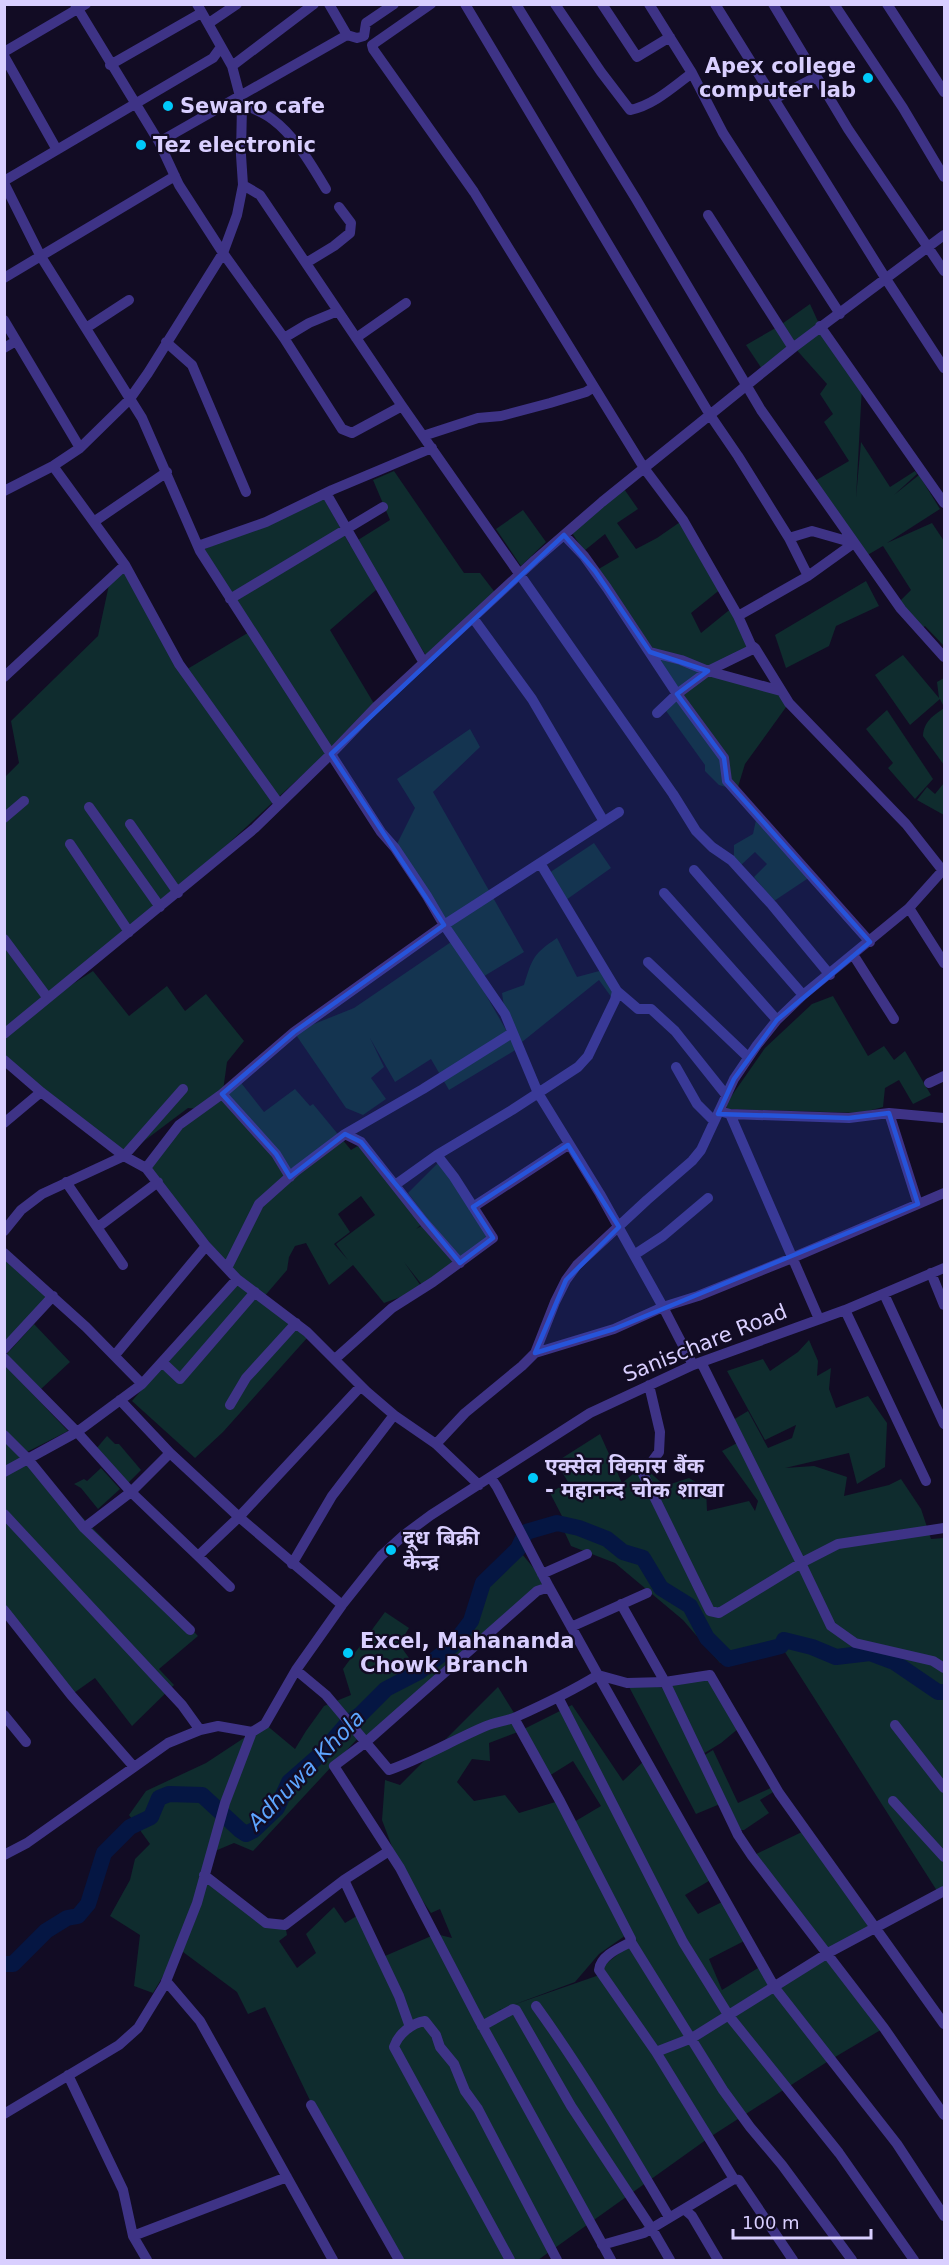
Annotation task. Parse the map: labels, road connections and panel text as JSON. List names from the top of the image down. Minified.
{"streets":{"street":["Sanischare Road"]},"water":["Adhuwa Khola"],"places":["Apex college computer lab","Sewaro cafe","Tez electronic","एक्सेल विकास बैंक - महानन्द चोक शाखा","दूध बिक्री केन्द्र","Excel, Mahananda Chowk Branch"],"scale_bar":"100 m"}
